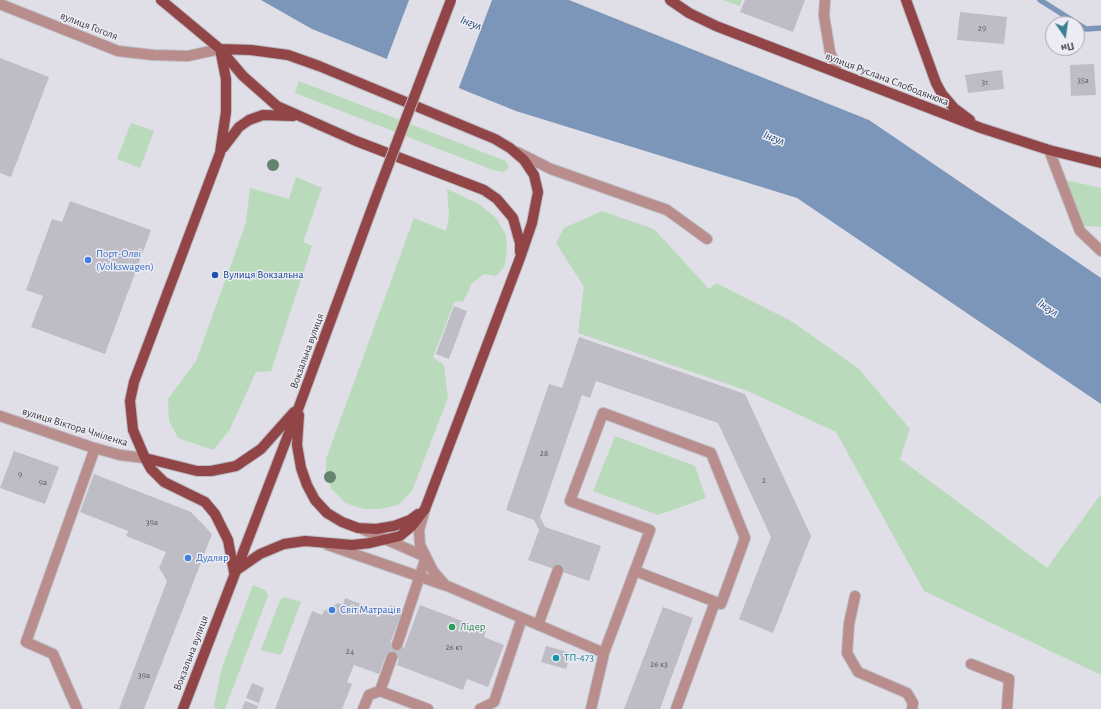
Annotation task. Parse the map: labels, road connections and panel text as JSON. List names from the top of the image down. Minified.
{"streets":{"main road":["вулиця Руслана Слободянюка","Вокзальна вулиця"],"street":["вулиця Гоголя","вулиця Віктора Чміленка"]},"water":["Інгул"],"places":["Порт-Олві (Volkswagen)","Вулиця Вокзальна","Дудляр","Світ Матраців","Лідер","ТП-473"],"house_numbers":["29","35а","31","28","9","2","9а","39а","26 к1","24","26 к3","39а"],"north":"bottom"}
